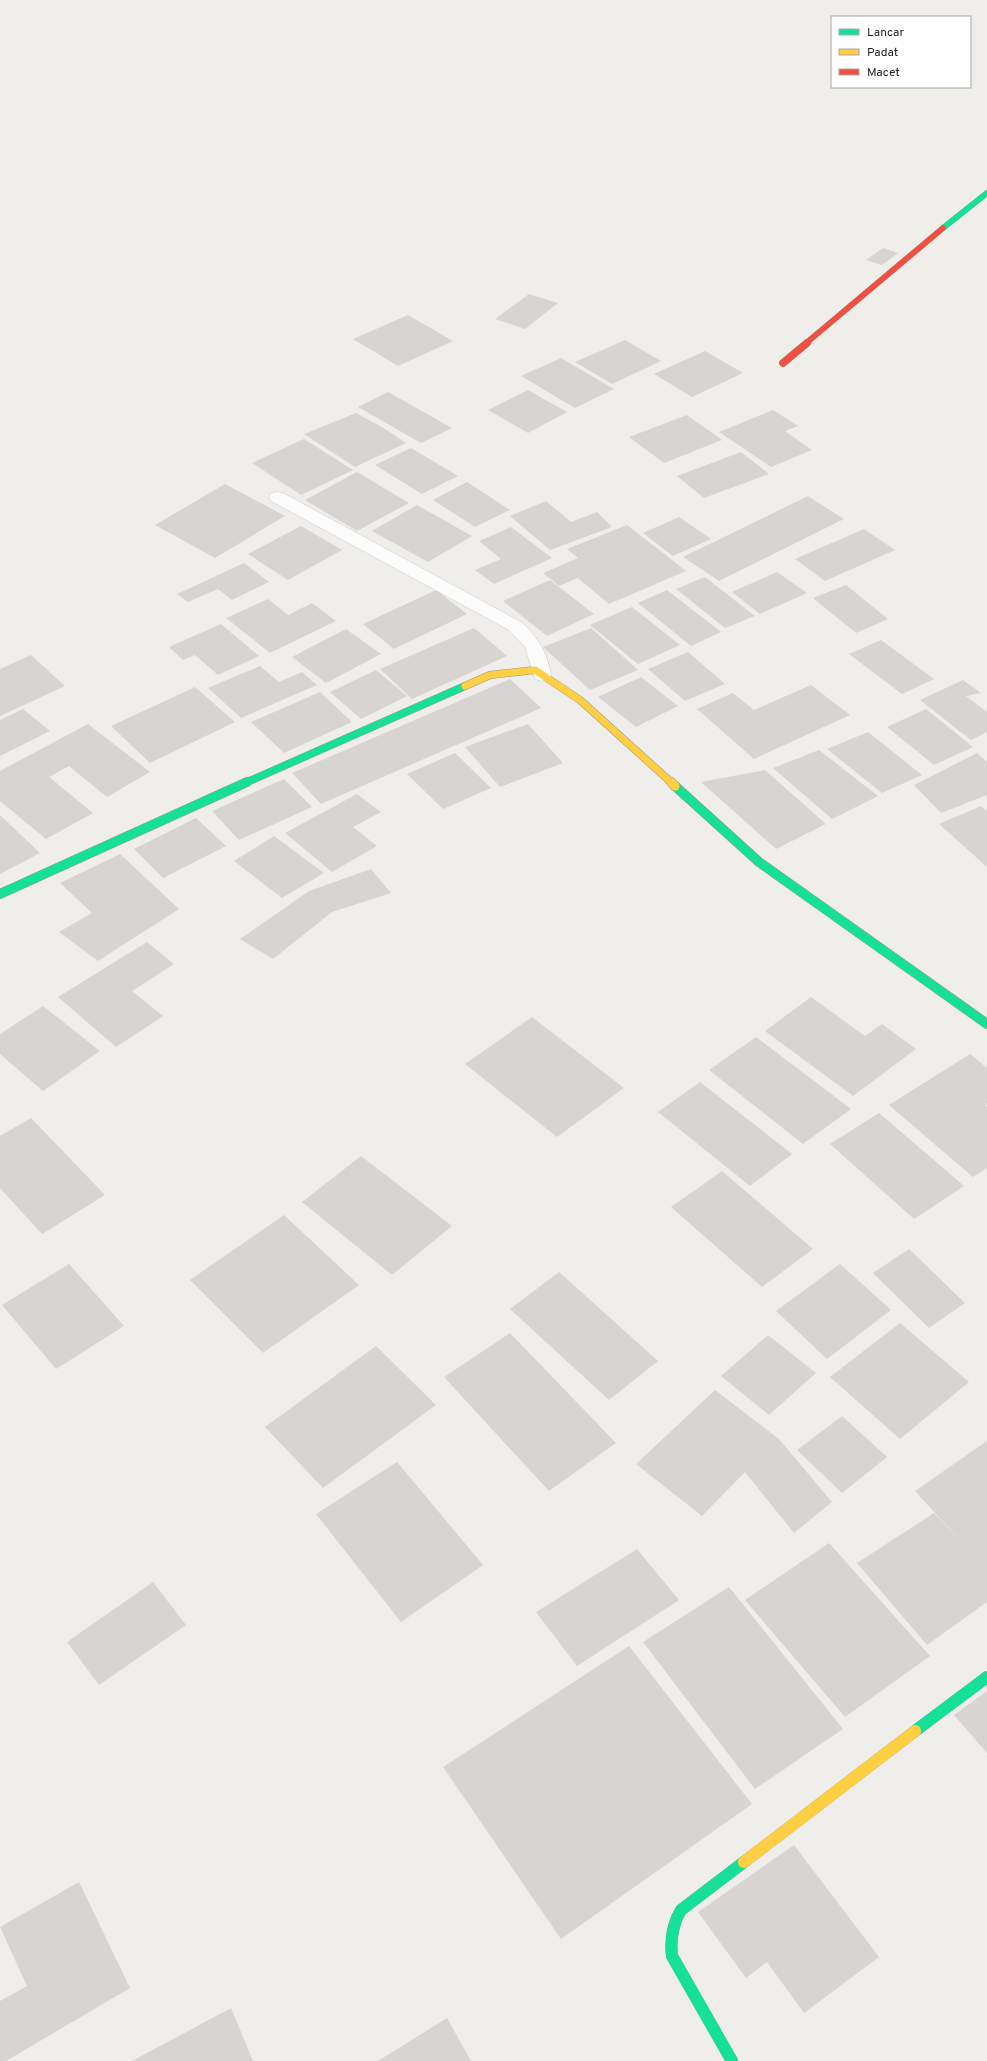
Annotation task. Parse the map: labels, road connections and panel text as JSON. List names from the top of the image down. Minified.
{"legend":["Lancar","Padat","Macet"]}
